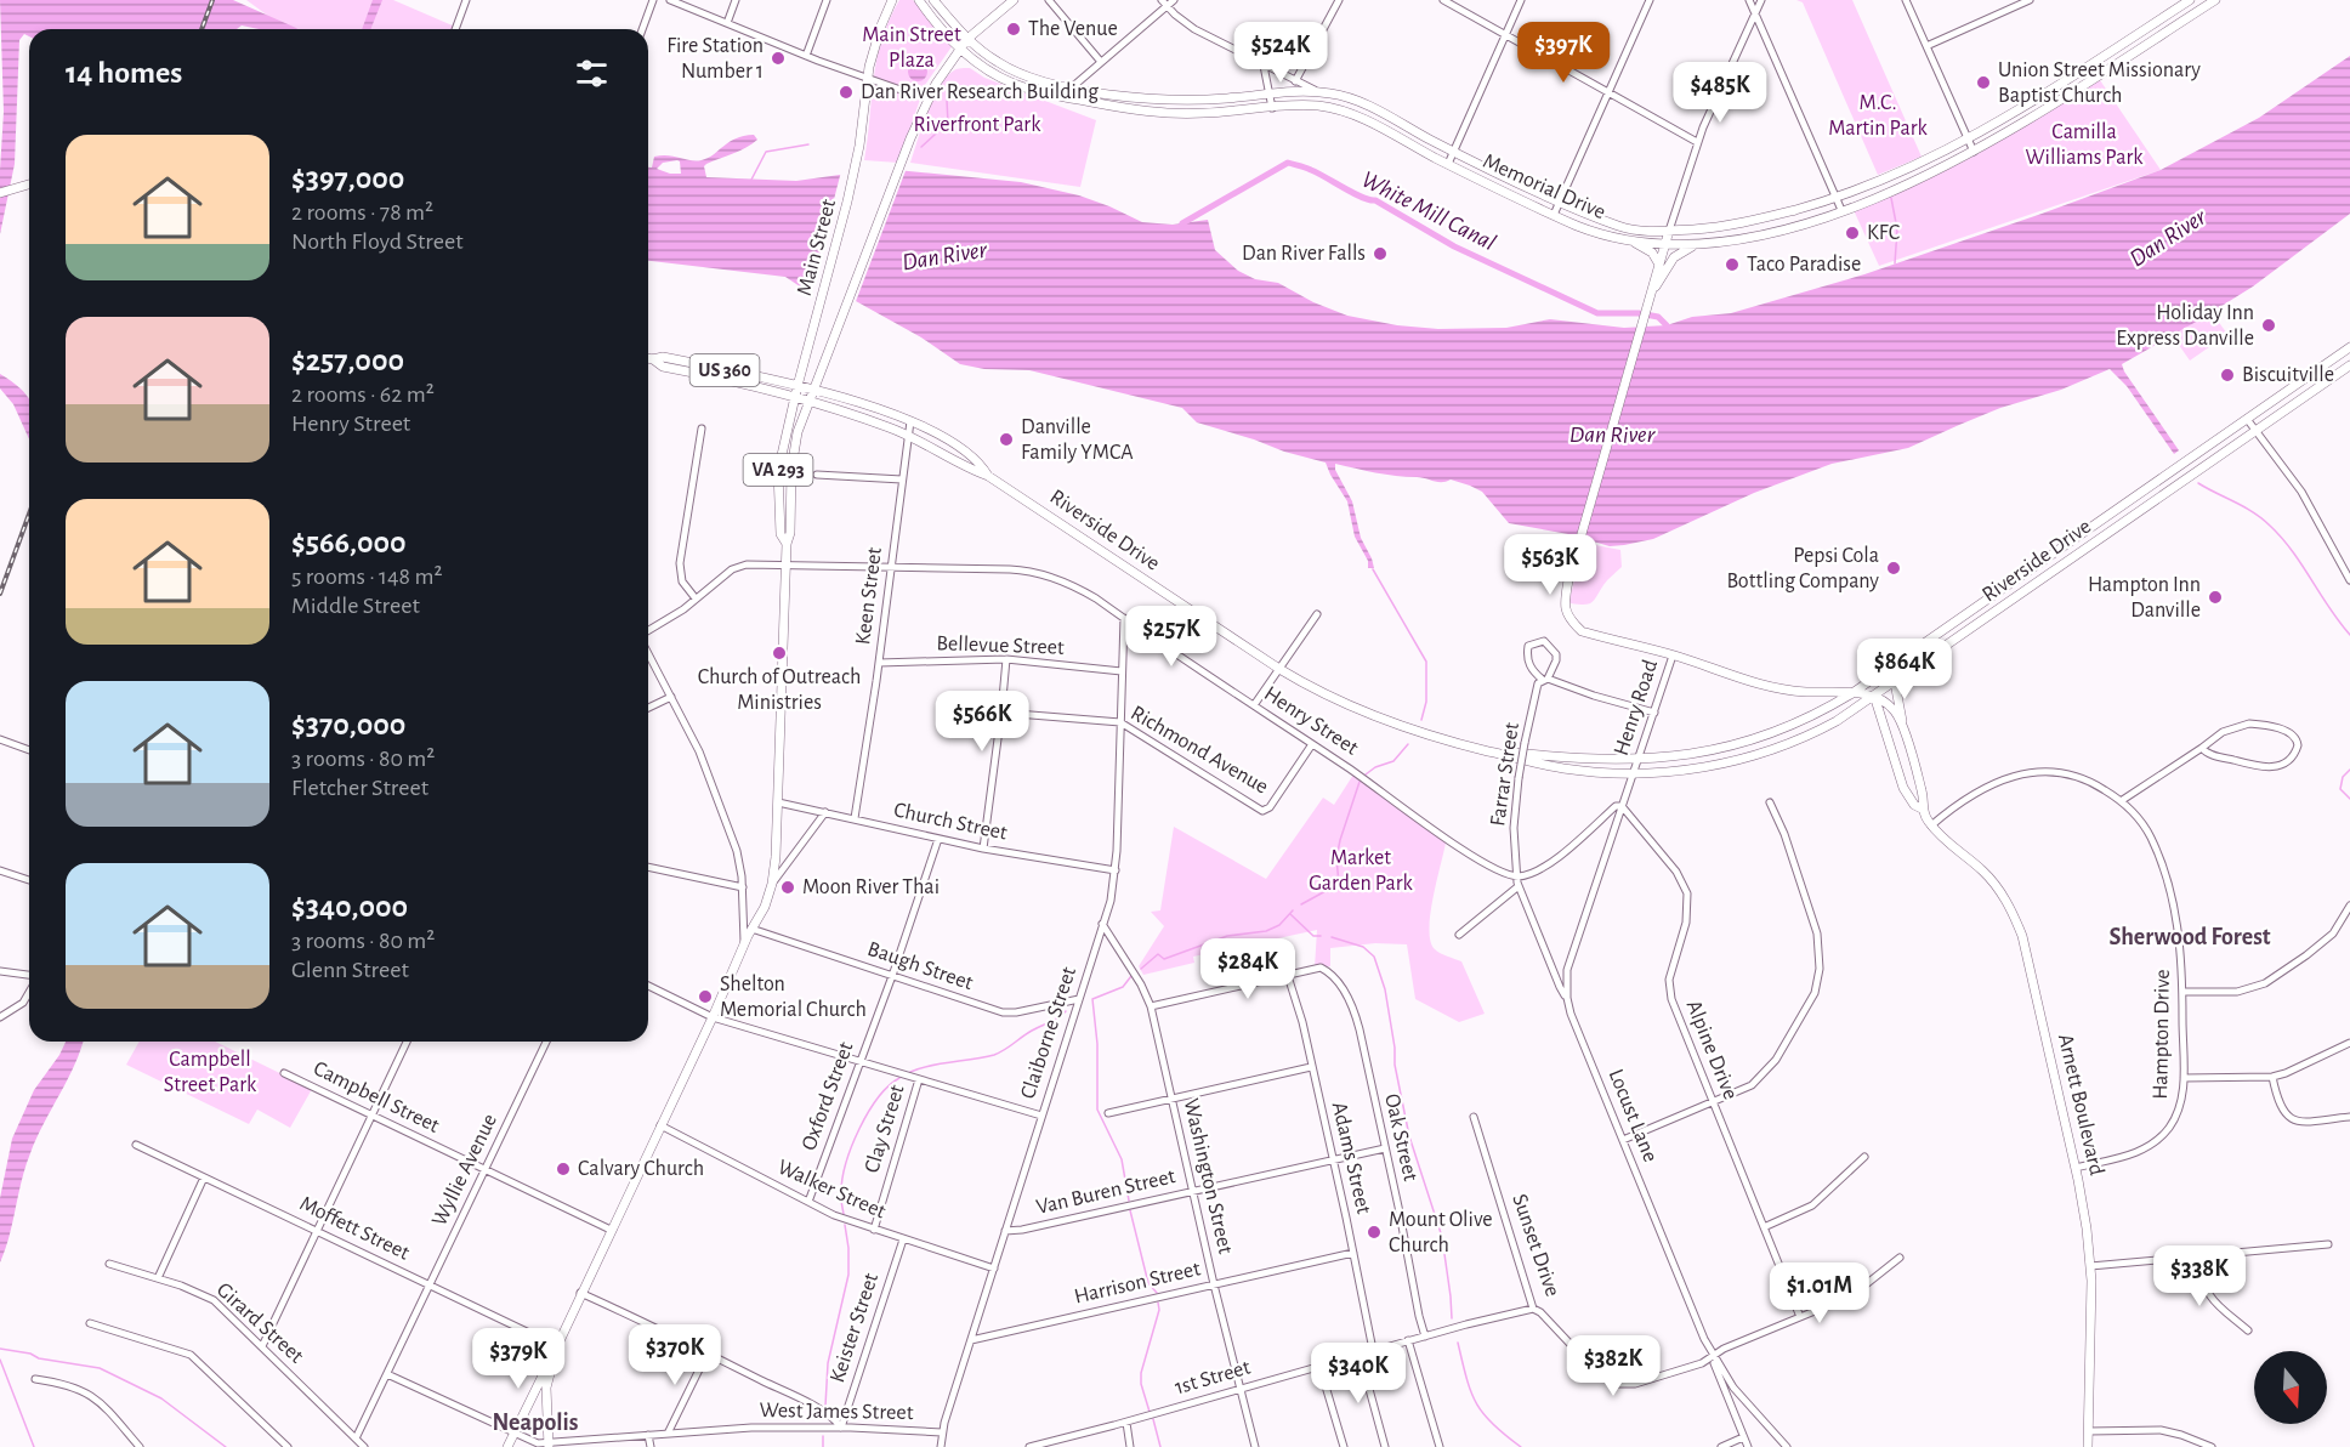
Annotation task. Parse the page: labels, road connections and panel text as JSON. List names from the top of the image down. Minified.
{"streets":{"main road":["Memorial Drive","Main Street","US 360","VA 293","Riverside Drive","Arnett Boulevard"],"street":["Keen Street","Bellevue Street","Henry Road","Henry Street","Richmond Avenue","Farrar Street","Church Street","Baugh Street","Claiborne Street","Hampton Drive","Alpine Drive","Oxford Street","Campbell Street","Locust Lane","Clay Street","Oak Street","Adams Street","Wyllie Avenue","Washington Street","Walker Street","Van Buren Street","Moffett Street","Sunset Drive","Harrison Street","Girard Street","Keister Street","1st Street","West James Street"]},"crossings":[["Memorial Drive","VA 293"],["Main Street","US 360"],["Main Street","VA 293"],["US 360","VA 293"],["US 360","Riverside Drive"],["VA 293","Riverside Drive"],["VA 293","Henry Street"],["VA 293","Church Street"],["VA 293","Baugh Street"],["VA 293","Campbell Street"],["VA 293","Walker Street"],["VA 293","Moffett Street"],["VA 293","West James Street"],["Riverside Drive","Keen Street"],["Riverside Drive","Henry Road"],["Riverside Drive","Arnett Boulevard"],["Riverside Drive","Locust Lane"],["Keen Street","Bellevue Street"],["Keen Street","Henry Street"],["Keen Street","Church Street"],["Bellevue Street","Claiborne Street"],["Henry Road","Locust Lane"],["Henry Street","Richmond Avenue"],["Henry Street","Farrar Street"],["Henry Street","Claiborne Street"],["Richmond Avenue","Claiborne Street"],["Farrar Street","Locust Lane"],["Church Street","Claiborne Street"],["Church Street","Oxford Street"],["Baugh Street","Claiborne Street"],["Baugh Street","Oxford Street"],["Claiborne Street","Washington Street"],["Claiborne Street","Walker Street"],["Claiborne Street","Van Buren Street"],["Claiborne Street","Harrison Street"],["Claiborne Street","West James Street"],["Hampton Drive","Arnett Boulevard"],["Alpine Drive","Locust Lane"],["Alpine Drive","Sunset Drive"],["Oxford Street","Walker Street"],["Campbell Street","Wyllie Avenue"],["Locust Lane","Sunset Drive"],["Clay Street","Walker Street"],["Oak Street","Adams Street"],["Oak Street","Van Buren Street"],["Oak Street","1st Street"],["Adams Street","Van Buren Street"],["Adams Street","Harrison Street"],["Adams Street","1st Street"],["Wyllie Avenue","Moffett Street"],["Wyllie Avenue","Girard Street"],["Wyllie Avenue","West James Street"],["Washington Street","Van Buren Street"],["Washington Street","Harrison Street"],["Washington Street","1st Street"],["Walker Street","Keister Street"],["Sunset Drive","1st Street"],["Keister Street","West James Street"]],"districts":["Sherwood Forest","Neapolis"],"water":["White Mill Canal","Dan River"],"parks":["Main Street Plaza","M.C. Martin Park","Riverfront Park","Camilla Williams Park","Market Garden Park","Campbell Street Park"],"places":["The Venue","Fire Station Number 1","Union Street Missionary Baptist Church","Dan River Research Building","KFC","Dan River Falls","Taco Paradise","Holiday Inn Express Danville","Biscuitville","Danville Family YMCA","Pepsi Cola Bottling Company","Hampton Inn Danville","Church of Outreach Ministries","Moon River Thai","Shelton Memorial Church","Calvary Church","Mount Olive Church"],"north":"bottom","page":{"price":["$524K","$397K","$485K","$563K","$257K","$864K","$566K","$284K","$338K","$1.01M","$370K","$379K","$382K","$340K"],"heading":"14 homes","list":[{"name":"$397,000","note":"2 rooms · 78 m² · North Floyd Street"},{"name":"$257,000","note":"2 rooms · 62 m² · Henry Street"},{"name":"$566,000","note":"5 rooms · 148 m² · Middle Street"},{"name":"$370,000","note":"3 rooms · 80 m² · Fletcher Street"},{"name":"$340,000","note":"3 rooms · 80 m² · Glenn Street"}]}}
